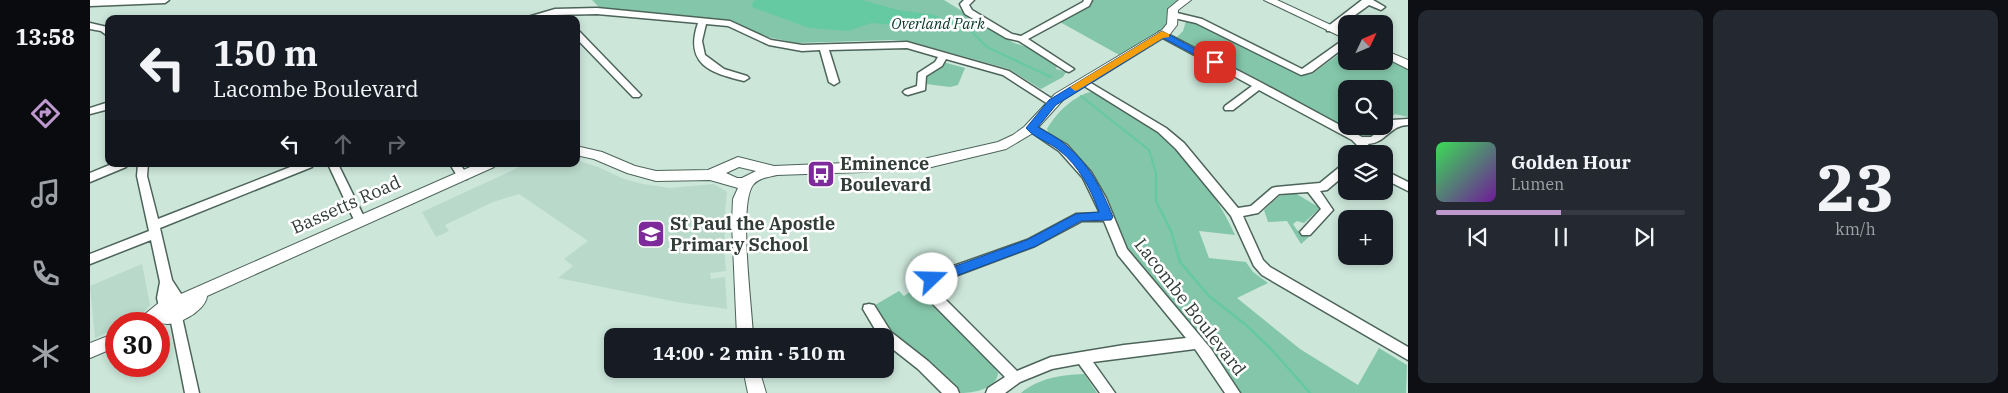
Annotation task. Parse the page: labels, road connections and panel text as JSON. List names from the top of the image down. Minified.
{"streets":{"street":["Bassetts Road","Lacombe Boulevard"]},"parks":["Overland Park"],"places":{"bus stop":["Eminence Boulevard"],"school or university":["St Paul the Apostle Primary School"]},"north":"top right","page":{"tabs":"13:58","tile":["23","km/h"],"map_buttons":"+","turn":["150 m","Lacombe Boulevard"],"song":["Golden Hour","Lumen"],"limit":"30","trip":"14:00 · 2 min · 510 m"}}
